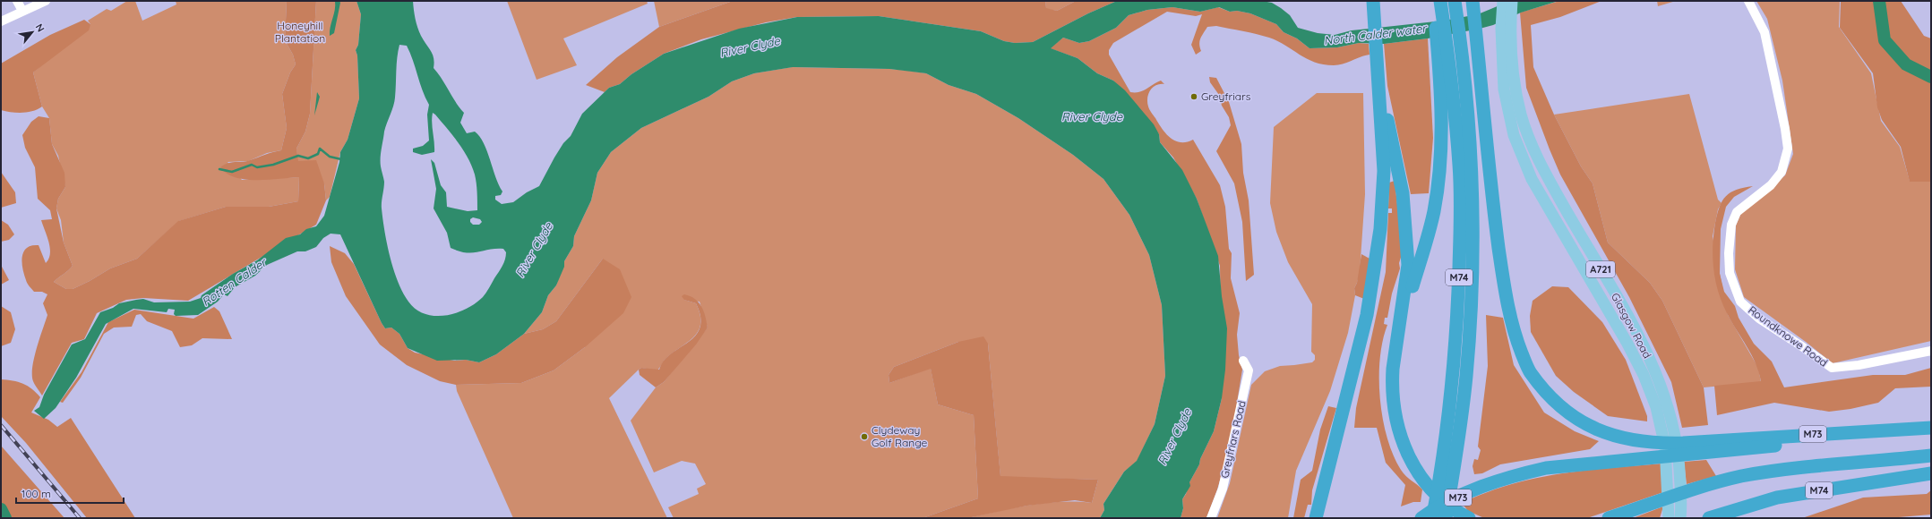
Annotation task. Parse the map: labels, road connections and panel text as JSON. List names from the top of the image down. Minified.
{"streets":{"highway":["M74","M73"],"main road":["A721","Glasgow Road"],"street":["Roundknowe Road","Greyfriars Road"]},"crossings":[["A721","Glasgow Road"]],"water":["North Calder water","River Clyde","Rotten Calder"],"parks":["Honeyhill Plantation"],"places":["Greyfriars","Clydeway Golf Range"],"scale_bar":"100 m","north":"top right"}
